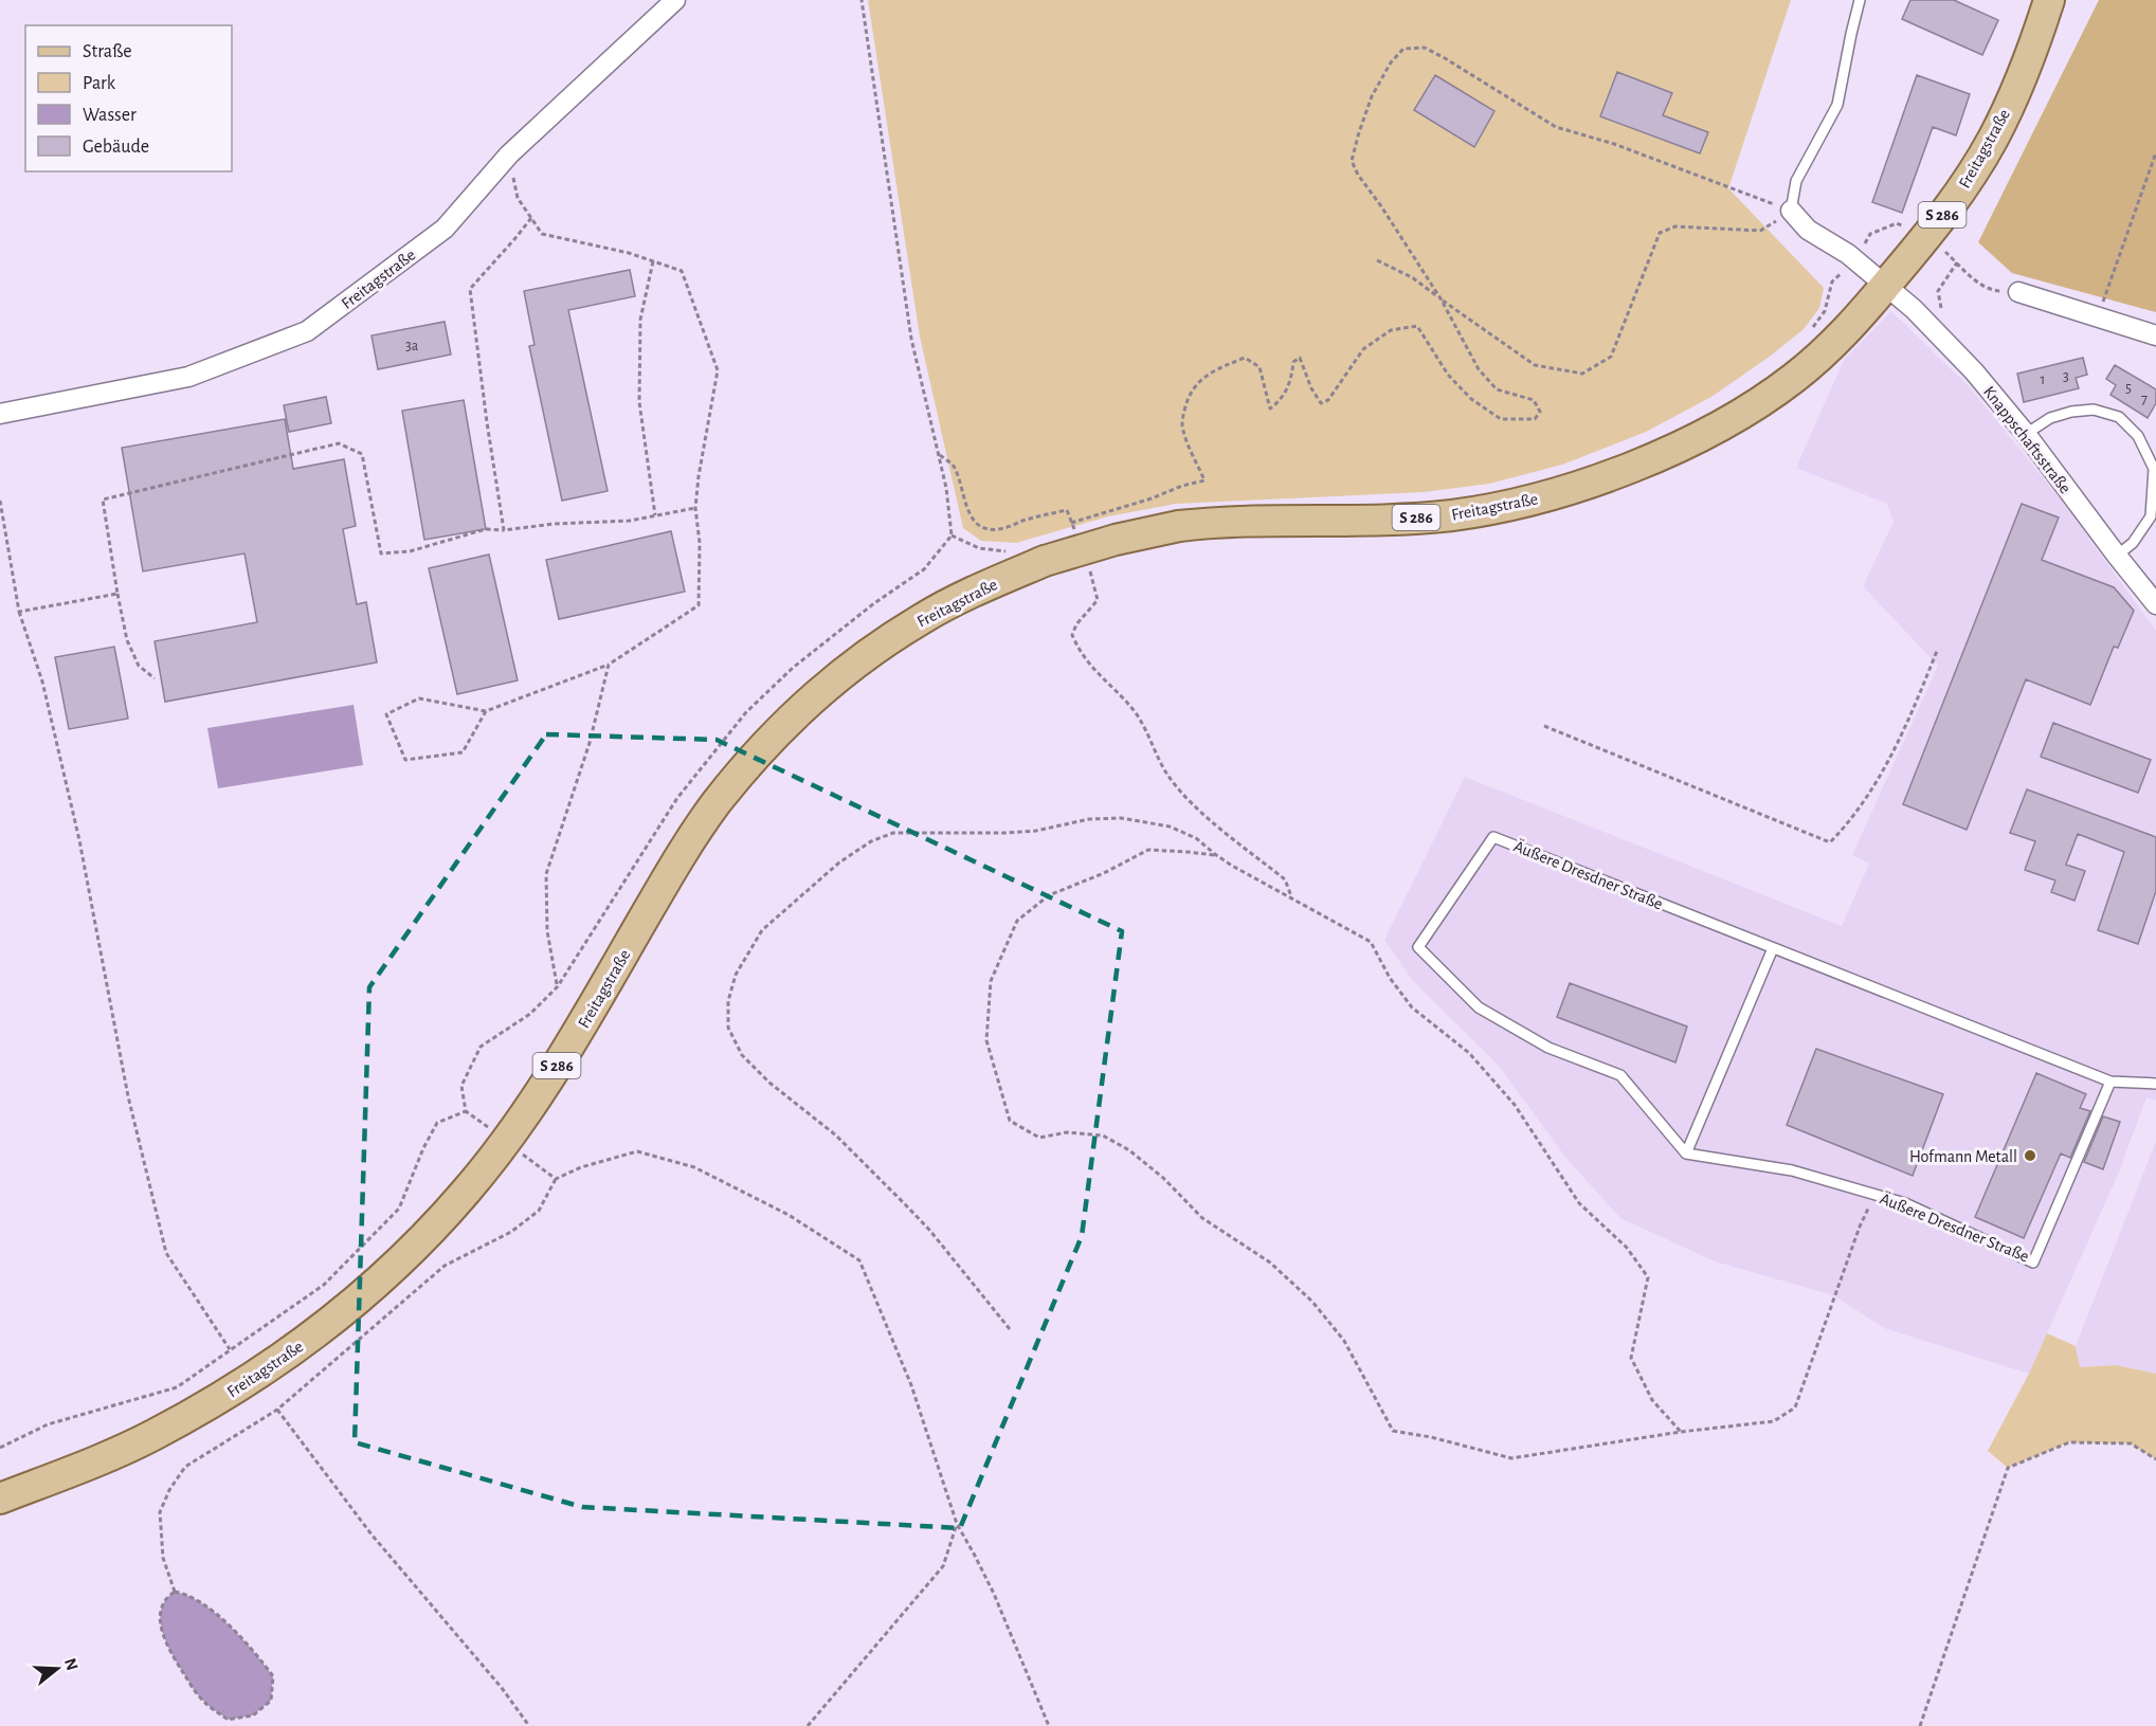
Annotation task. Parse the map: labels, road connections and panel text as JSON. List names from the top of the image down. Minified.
{"streets":{"main road":["Freitagstraße","S 286"],"street":["Knappschaftsstraße"],"lane":["Äußere Dresdner Straße"]},"crossings":[["Freitagstraße","Knappschaftsstraße"]],"places":["Hofmann Metall"],"house_numbers":["3a","3","1","5","7"],"legend":["Straße","Park","Wasser","Gebäude"],"north":"right"}
